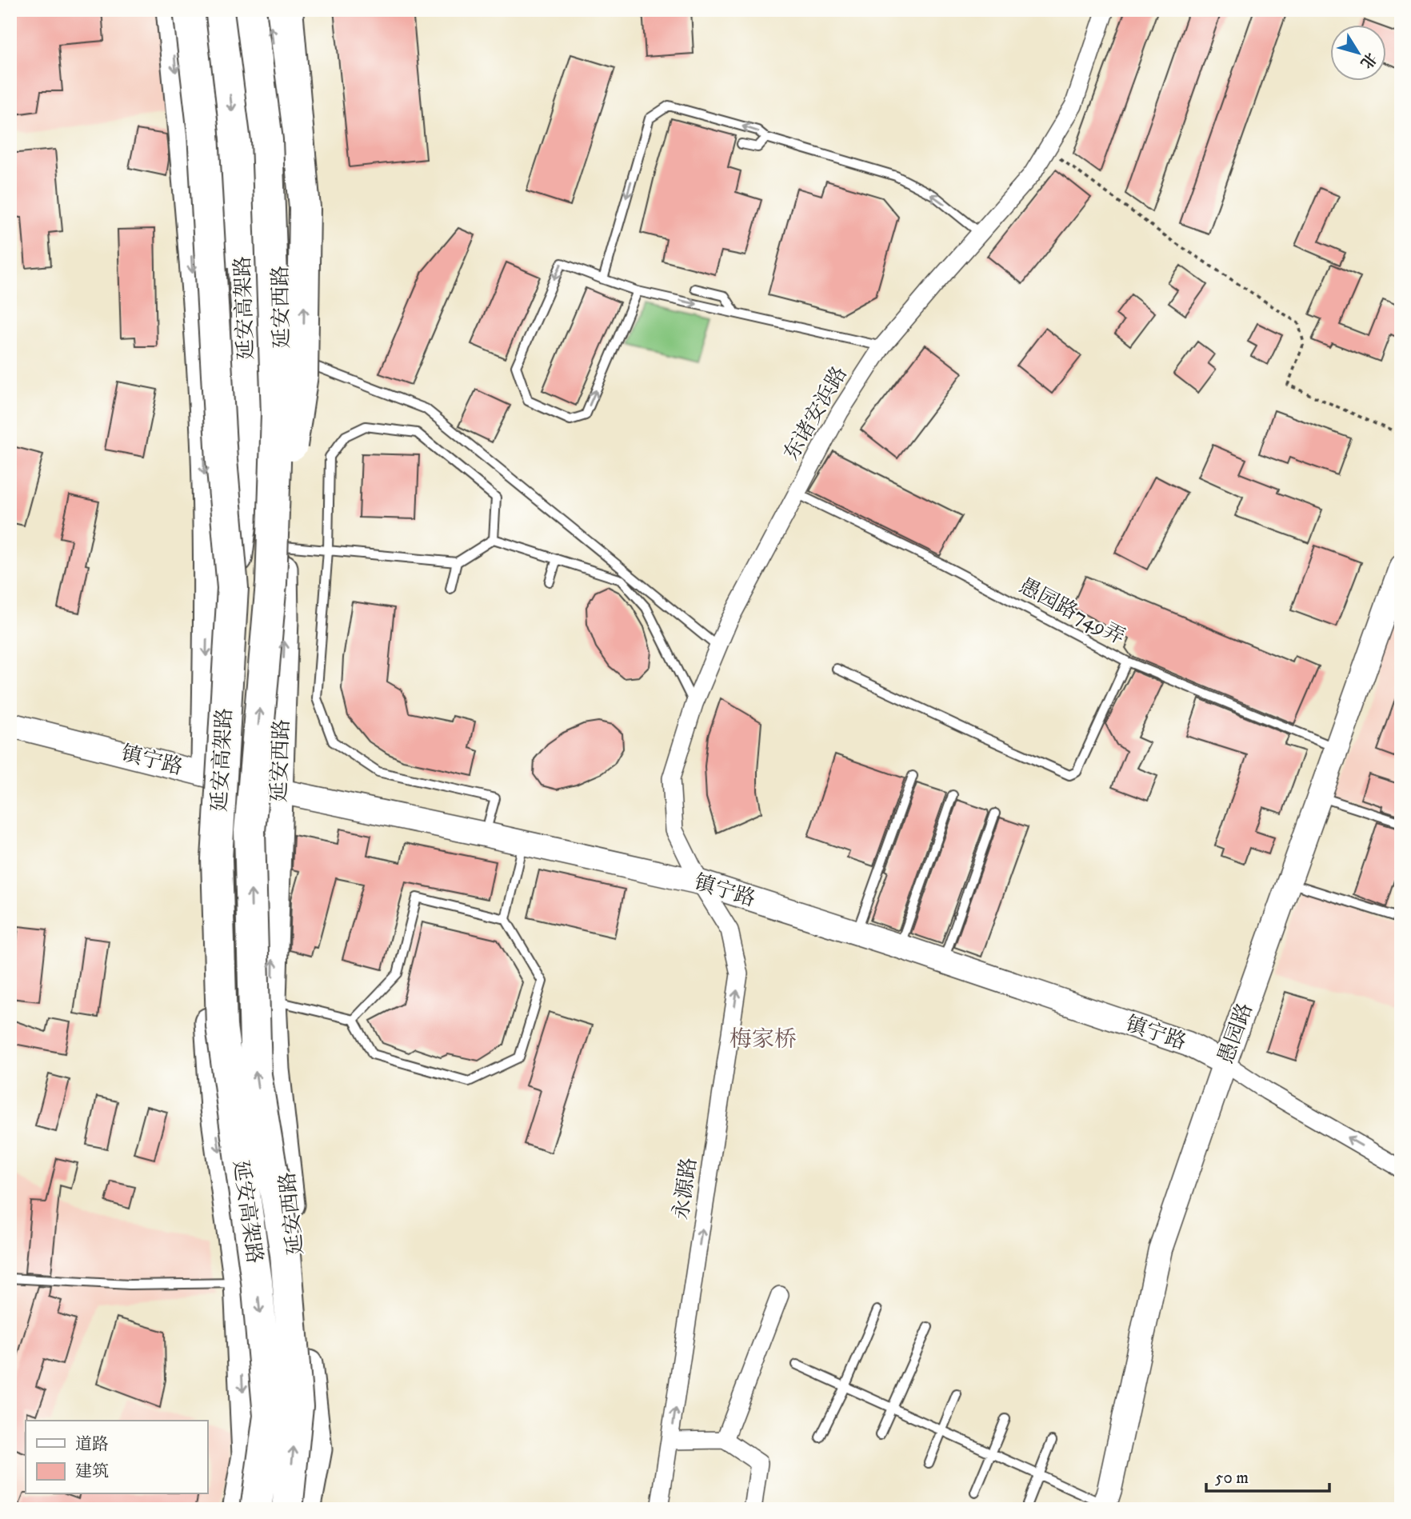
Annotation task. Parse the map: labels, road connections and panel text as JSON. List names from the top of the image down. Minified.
{"streets":{"highway":["延安高架路"],"main road":["延安西路"],"street":["东诸安浜路","镇宁路","愚园路","永源路"],"lane":["愚园路749弄"]},"crossings":[["延安西路","镇宁路"],["东诸安浜路","愚园路749弄"],["东诸安浜路","镇宁路"],["东诸安浜路","永源路"],["愚园路749弄","愚园路"],["镇宁路","愚园路"],["镇宁路","永源路"]],"one_way":["永源路"],"districts":["梅家桥"],"legend":["道路","建筑"],"scale_bar":"50 m","north":"bottom right"}
